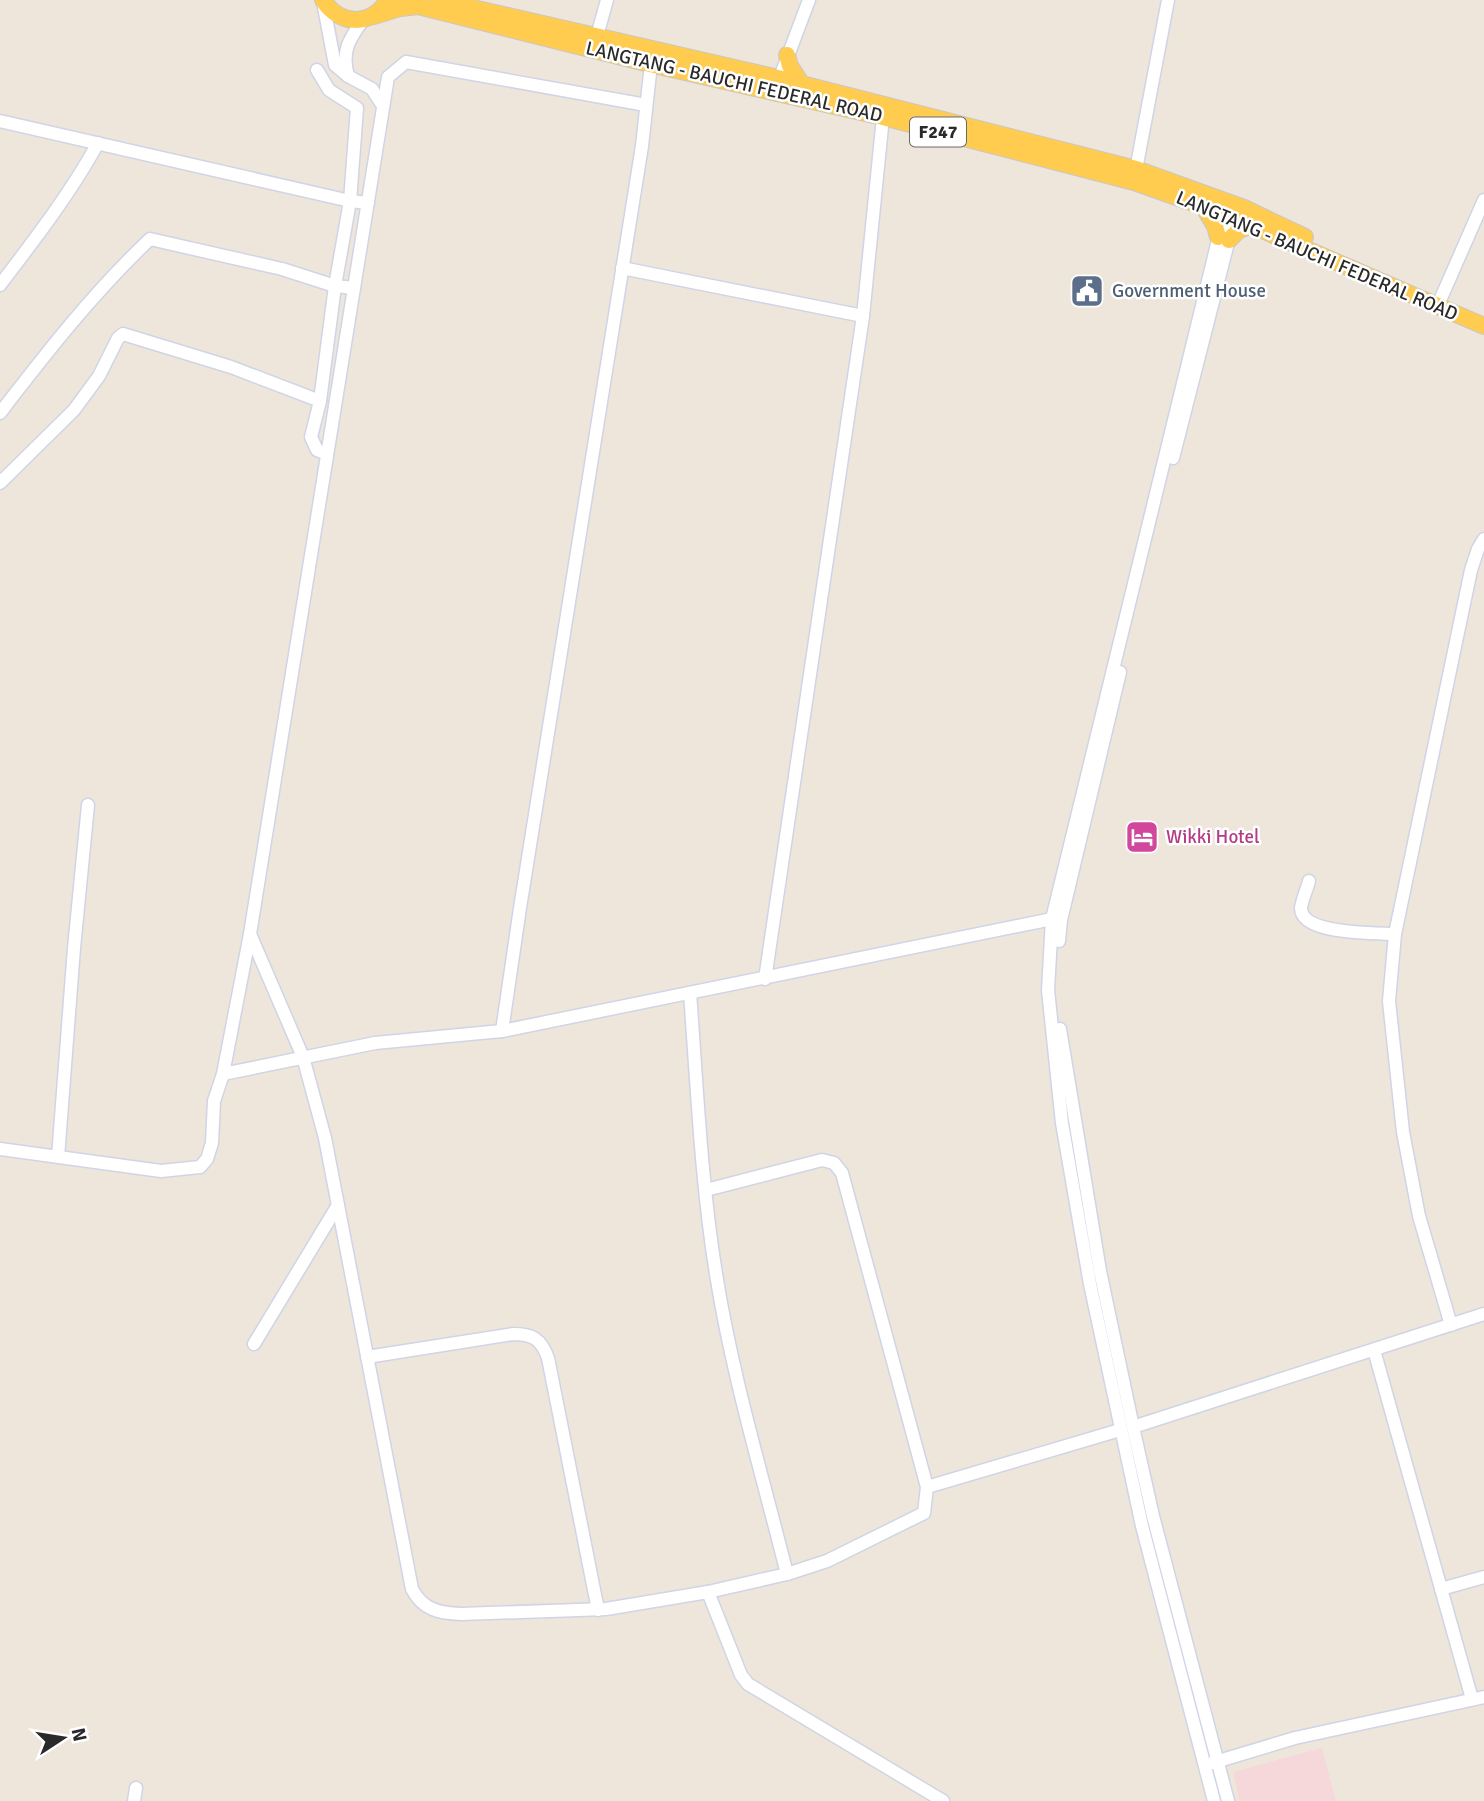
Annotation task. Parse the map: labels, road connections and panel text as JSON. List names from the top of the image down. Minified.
{"streets":{"main road":["LANGTANG - BAUCHI FEDERAL ROAD","F247"]},"places":{"public building":["Government House"],"hotel":["Wikki Hotel"]},"north":"right"}
